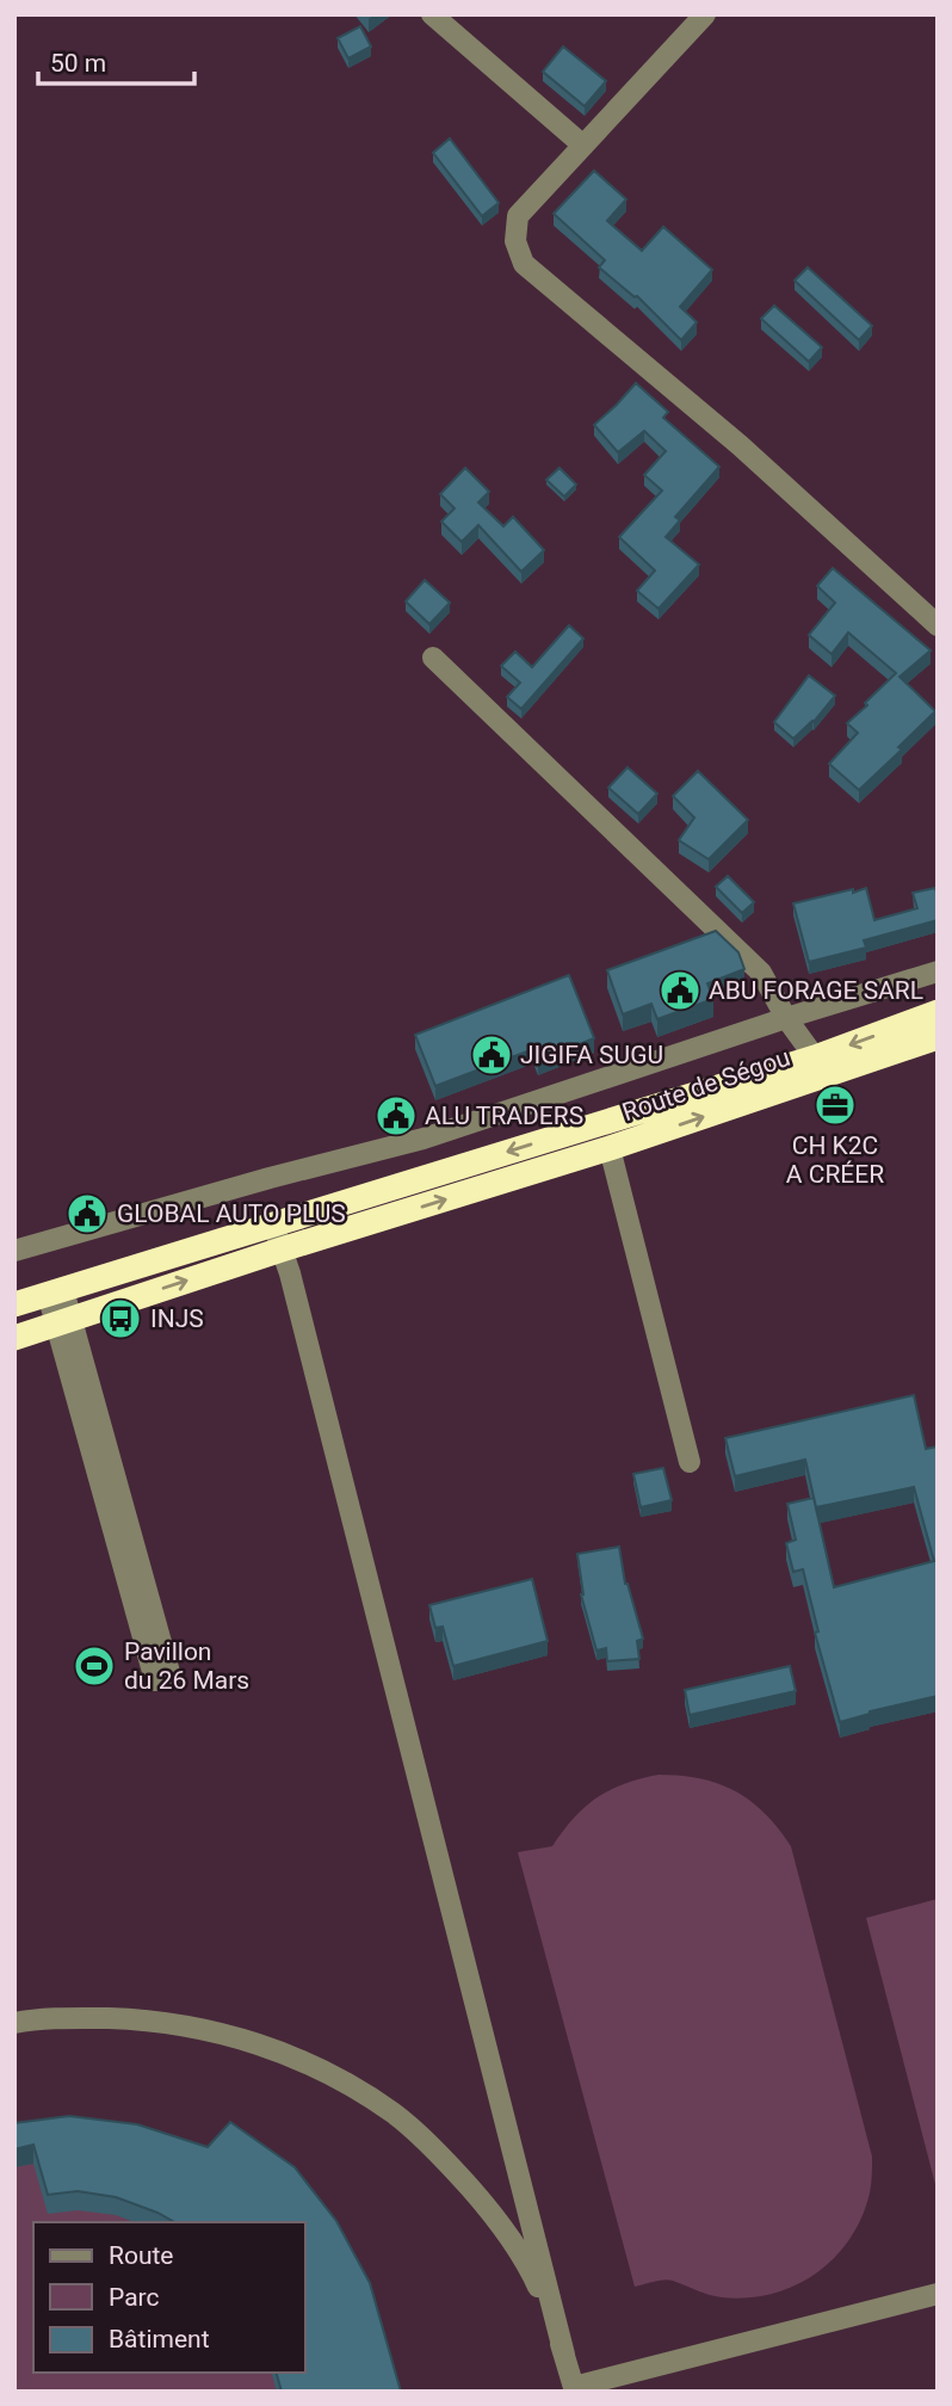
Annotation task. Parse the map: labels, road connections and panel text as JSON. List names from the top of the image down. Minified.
{"streets":{"highway":["Route de Ségou"]},"places":{"public building":["ABU FORAGE SARL","JIGIFA SUGU","ALU TRADERS","GLOBAL AUTO PLUS"],"office":["CH K2C A CRÉER"],"bus stop":["INJS"],"sports":["Pavillon du 26 Mars"]},"legend":["Route","Parc","Bâtiment"],"scale_bar":"50 m"}
